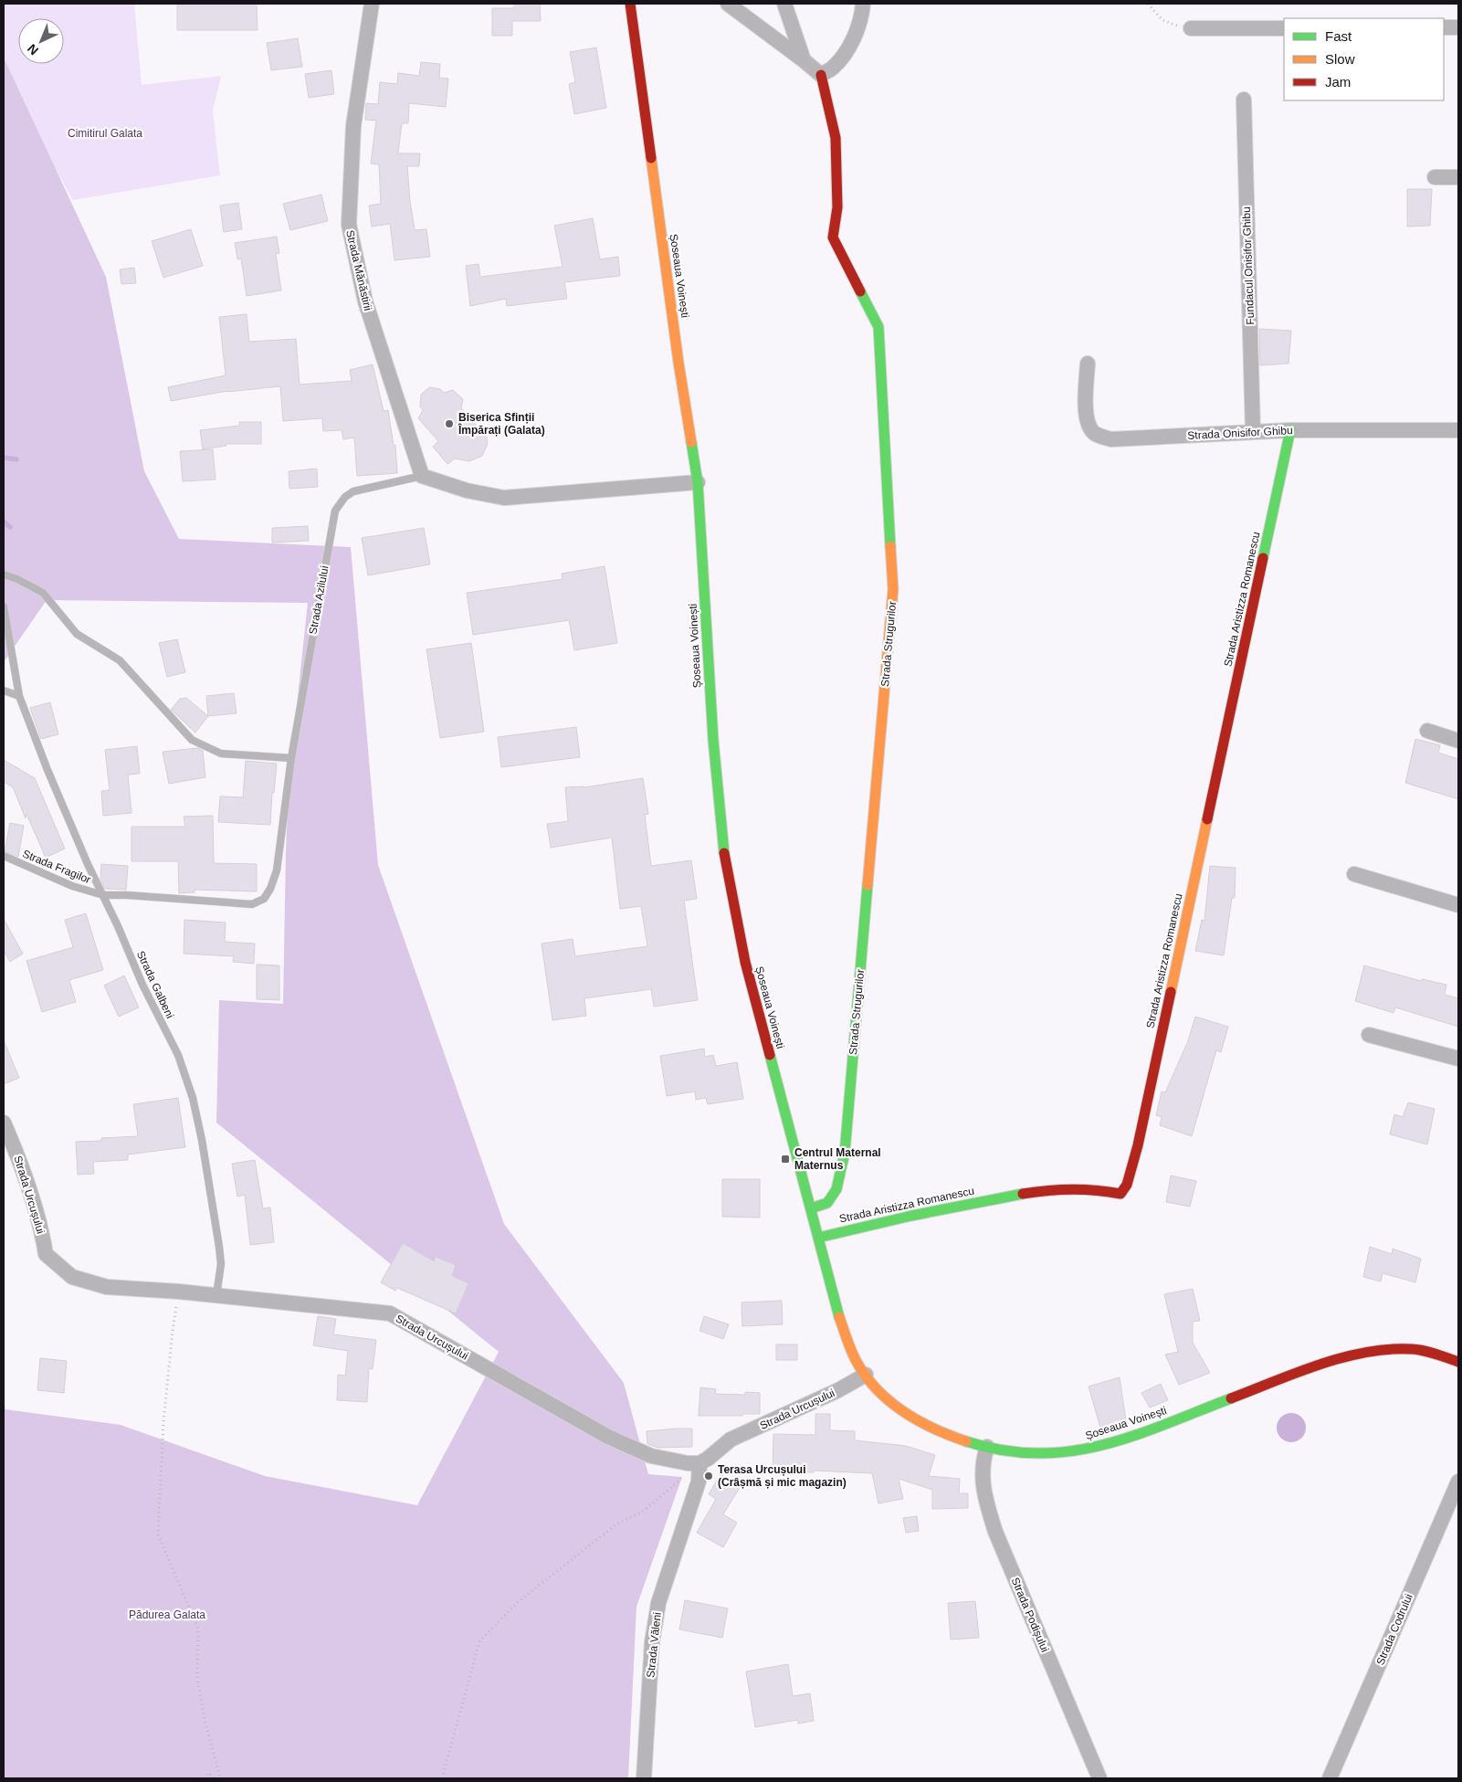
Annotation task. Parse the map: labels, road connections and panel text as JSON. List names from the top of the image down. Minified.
{"streets":{"street":["Fundacul Onisifor Ghibu","Strada Mănăstirii","Șoseaua Voinești","Strada Onisifor Ghibu","Strada Aristizza Romanescu","Strada Azilului","Strada Strugurilor","Strada Urcușului","Strada Podișului","Strada Codrului","Strada Văleni"],"lane":["Strada Fragilor","Strada Galbeni"]},"crossings":[["Fundacul Onisifor Ghibu","Strada Onisifor Ghibu"],["Strada Mănăstirii","Strada Azilului"],["Șoseaua Voinești","Strada Aristizza Romanescu"],["Șoseaua Voinești","Strada Azilului"],["Șoseaua Voinești","Strada Strugurilor"],["Șoseaua Voinești","Strada Urcușului"],["Șoseaua Voinești","Strada Podișului"],["Strada Onisifor Ghibu","Strada Aristizza Romanescu"],["Strada Azilului","Strada Fragilor"],["Strada Azilului","Strada Galbeni"],["Strada Fragilor","Strada Galbeni"],["Strada Galbeni","Strada Urcușului"],["Strada Urcușului","Strada Văleni"]],"parks":["Cimitirul Galata","Pădurea Galata"],"places":{"other":["Biserica Sfinții Împărați (Galata)","Terasa Urcușului (Crâșmă și mic magazin)"],"transit":["Centrul Maternal Maternus"]},"legend":["Fast","Slow","Jam"],"north":"bottom left"}
